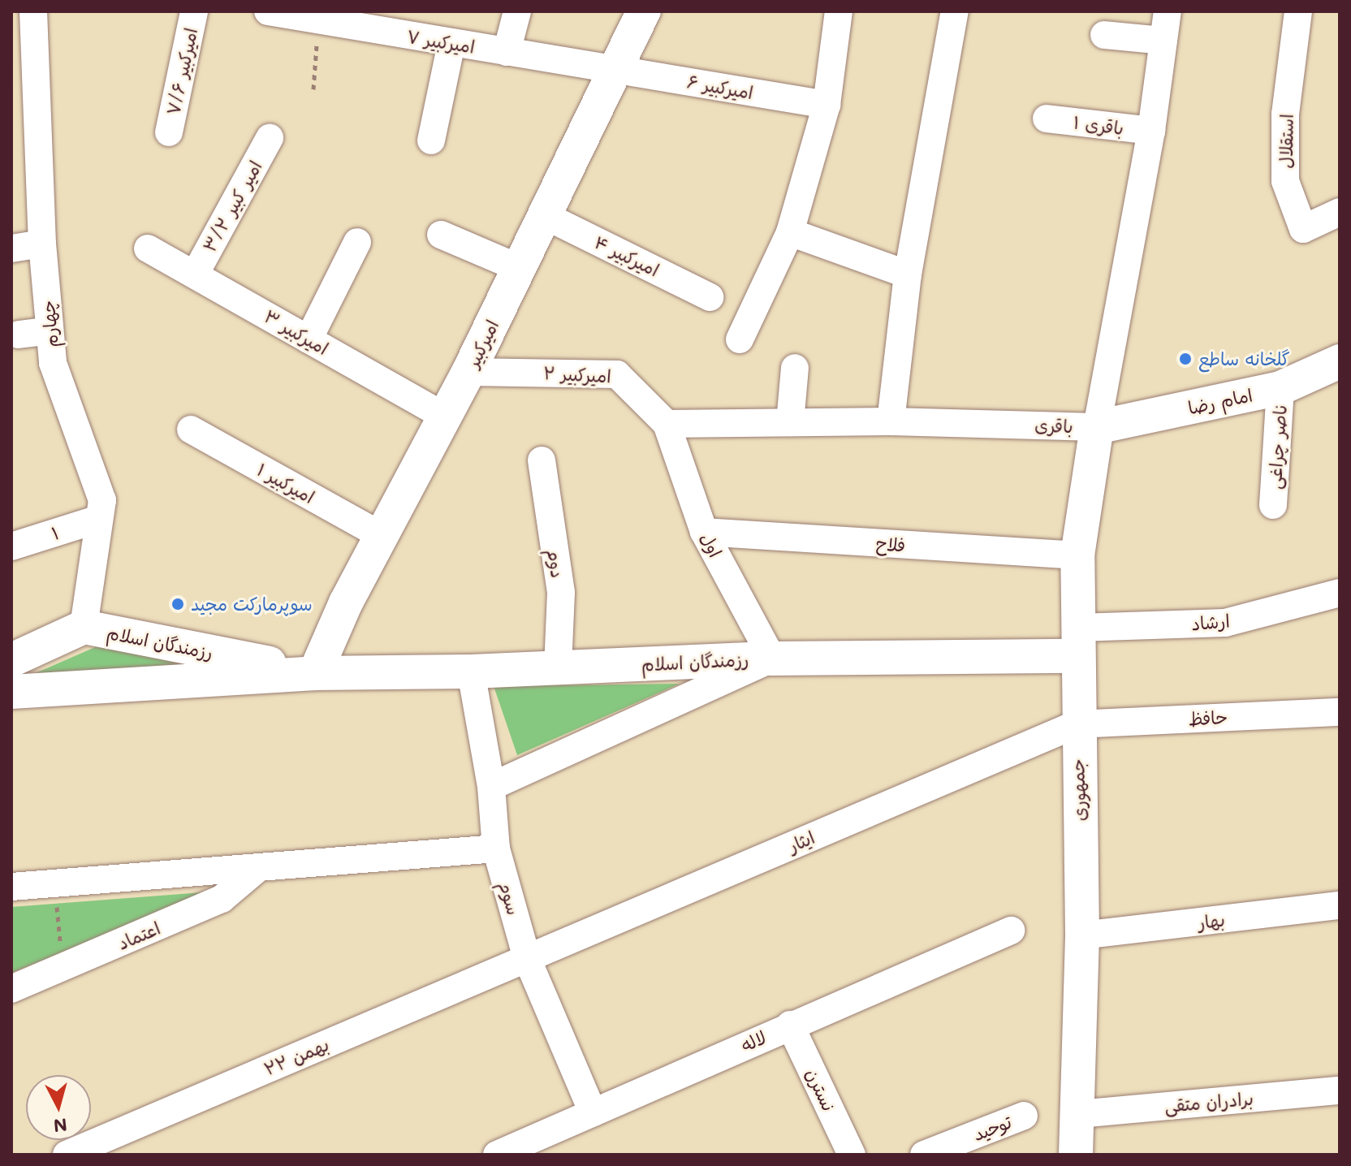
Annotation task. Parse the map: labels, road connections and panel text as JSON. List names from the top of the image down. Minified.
{"streets":{"street":["امیرکبیر ۷","امیرکبیر ۷/۶","امیرکبیر ۶","باقری ۱","استقلال","امیر کبیر ۳/۲","امیرکبیر ۴","چهارم","امیرکبیر ۳","امیرکبیر","امیرکبیر ۲","امام رضا","باقری","ناصر چراغی","امیرکبیر ۱","۱","فلاح","اول","دوم","ارشاد","رزمندگان اسلام","حافظ","جمهوری","ایثار","سوم","بهار","اعتماد","لاله","۲۲ بهمن","نسترن","برادران متقی","توحید"]},"crossings":[["امیرکبیر ۷","امیرکبیر ۶"],["امیرکبیر ۷","امیرکبیر"],["امیرکبیر ۶","امیرکبیر"],["باقری ۱","باقری"],["امیر کبیر ۳/۲","امیرکبیر ۳"],["امیرکبیر ۴","امیرکبیر"],["چهارم","۱"],["چهارم","رزمندگان اسلام"],["امیرکبیر ۳","امیرکبیر"],["امیرکبیر","امیرکبیر ۲"],["امیرکبیر","امیرکبیر ۱"],["امیرکبیر","رزمندگان اسلام"],["امیرکبیر ۲","باقری"],["امیرکبیر ۲","اول"],["امام رضا","باقری"],["امام رضا","ناصر چراغی"],["امام رضا","جمهوری"],["باقری","اول"],["باقری","جمهوری"],["فلاح","اول"],["فلاح","جمهوری"],["اول","رزمندگان اسلام"],["دوم","رزمندگان اسلام"],["ارشاد","رزمندگان اسلام"],["ارشاد","جمهوری"],["رزمندگان اسلام","جمهوری"],["رزمندگان اسلام","سوم"],["حافظ","جمهوری"],["حافظ","ایثار"],["جمهوری","ایثار"],["جمهوری","بهار"],["جمهوری","برادران متقی"],["ایثار","سوم"],["ایثار","۲۲ بهمن"],["سوم","لاله"],["سوم","۲۲ بهمن"],["لاله","نسترن"]],"places":["گلخانه ساطع","سوپرمارکت مجید"],"north":"bottom"}
